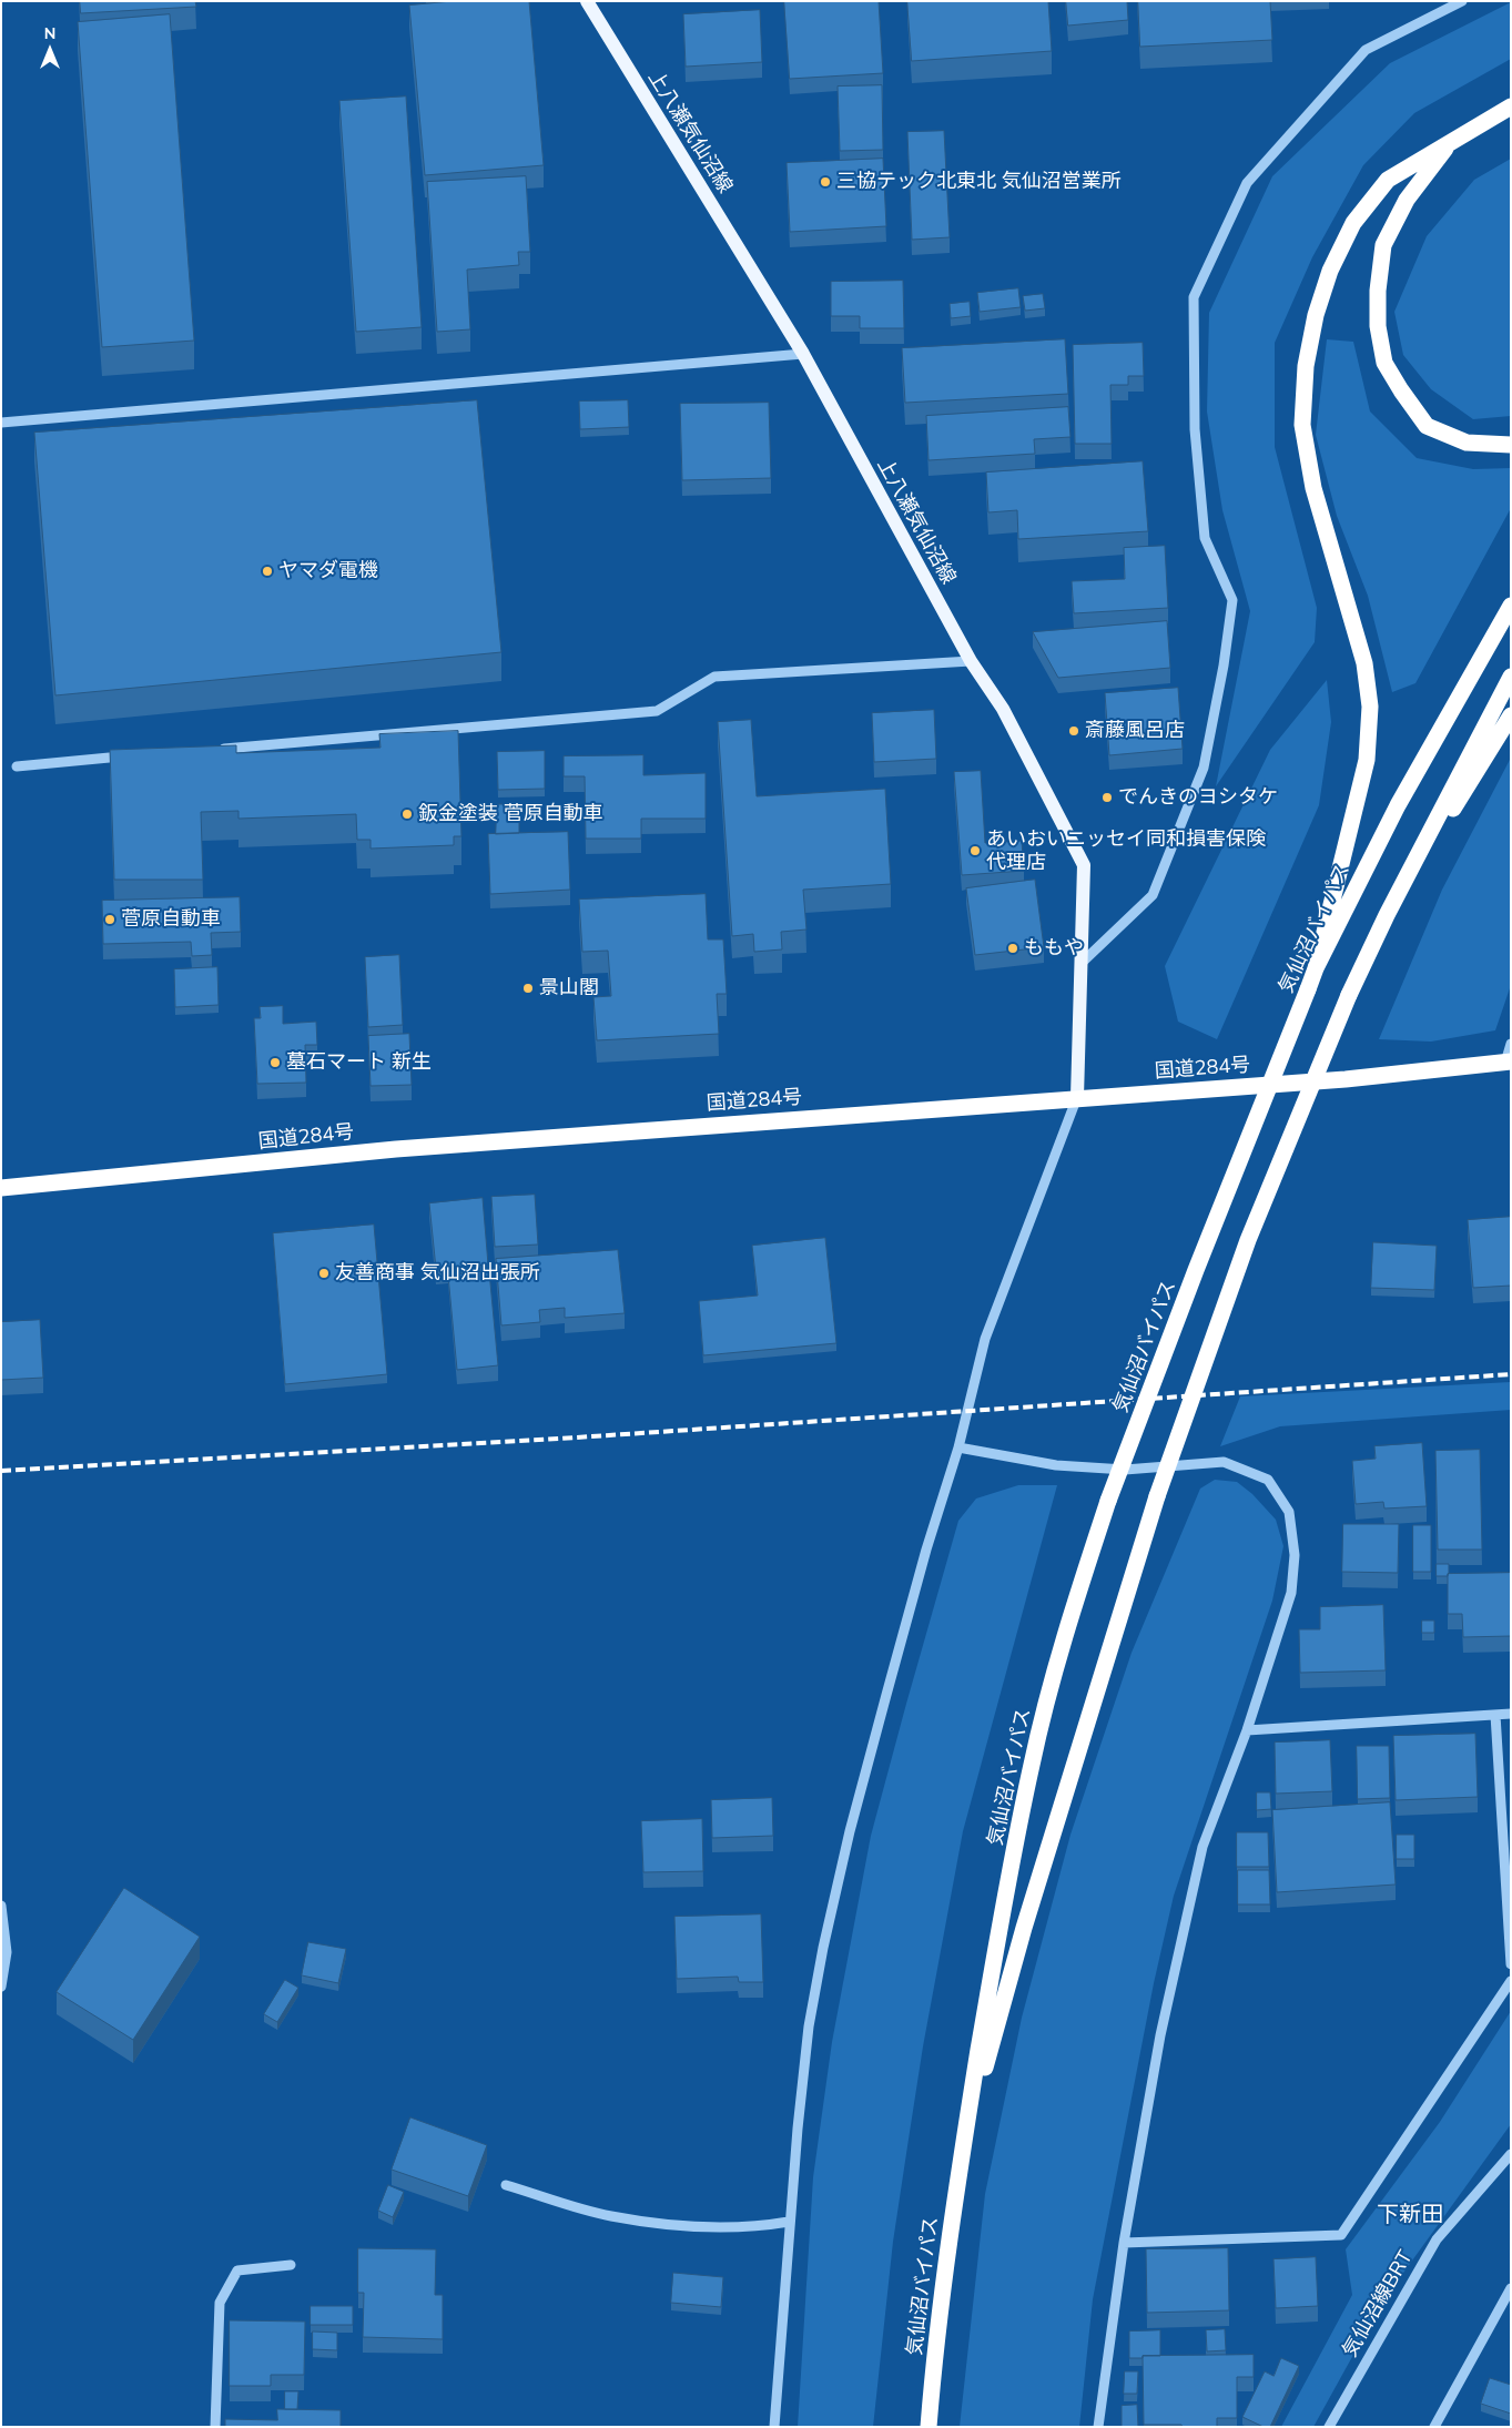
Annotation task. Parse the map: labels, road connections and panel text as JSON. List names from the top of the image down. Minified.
{"streets":{"highway":["気仙沼バイパス","国道284号"],"main road":["上八瀬気仙沼線"],"street":["気仙沼線BRT"]},"crossings":[["上八瀬気仙沼線","国道284号"]],"districts":["下新田"],"places":["三協テック北東北 気仙沼営業所","ヤマダ電機","斎藤風呂店","でんきのヨシタケ","鈑金塗装 菅原自動車","あいおいニッセイ同和損害保険 代理店","菅原自動車","ももや","景山閣","墓石マート 新生","友善商事 気仙沼出張所"],"north":"top"}
